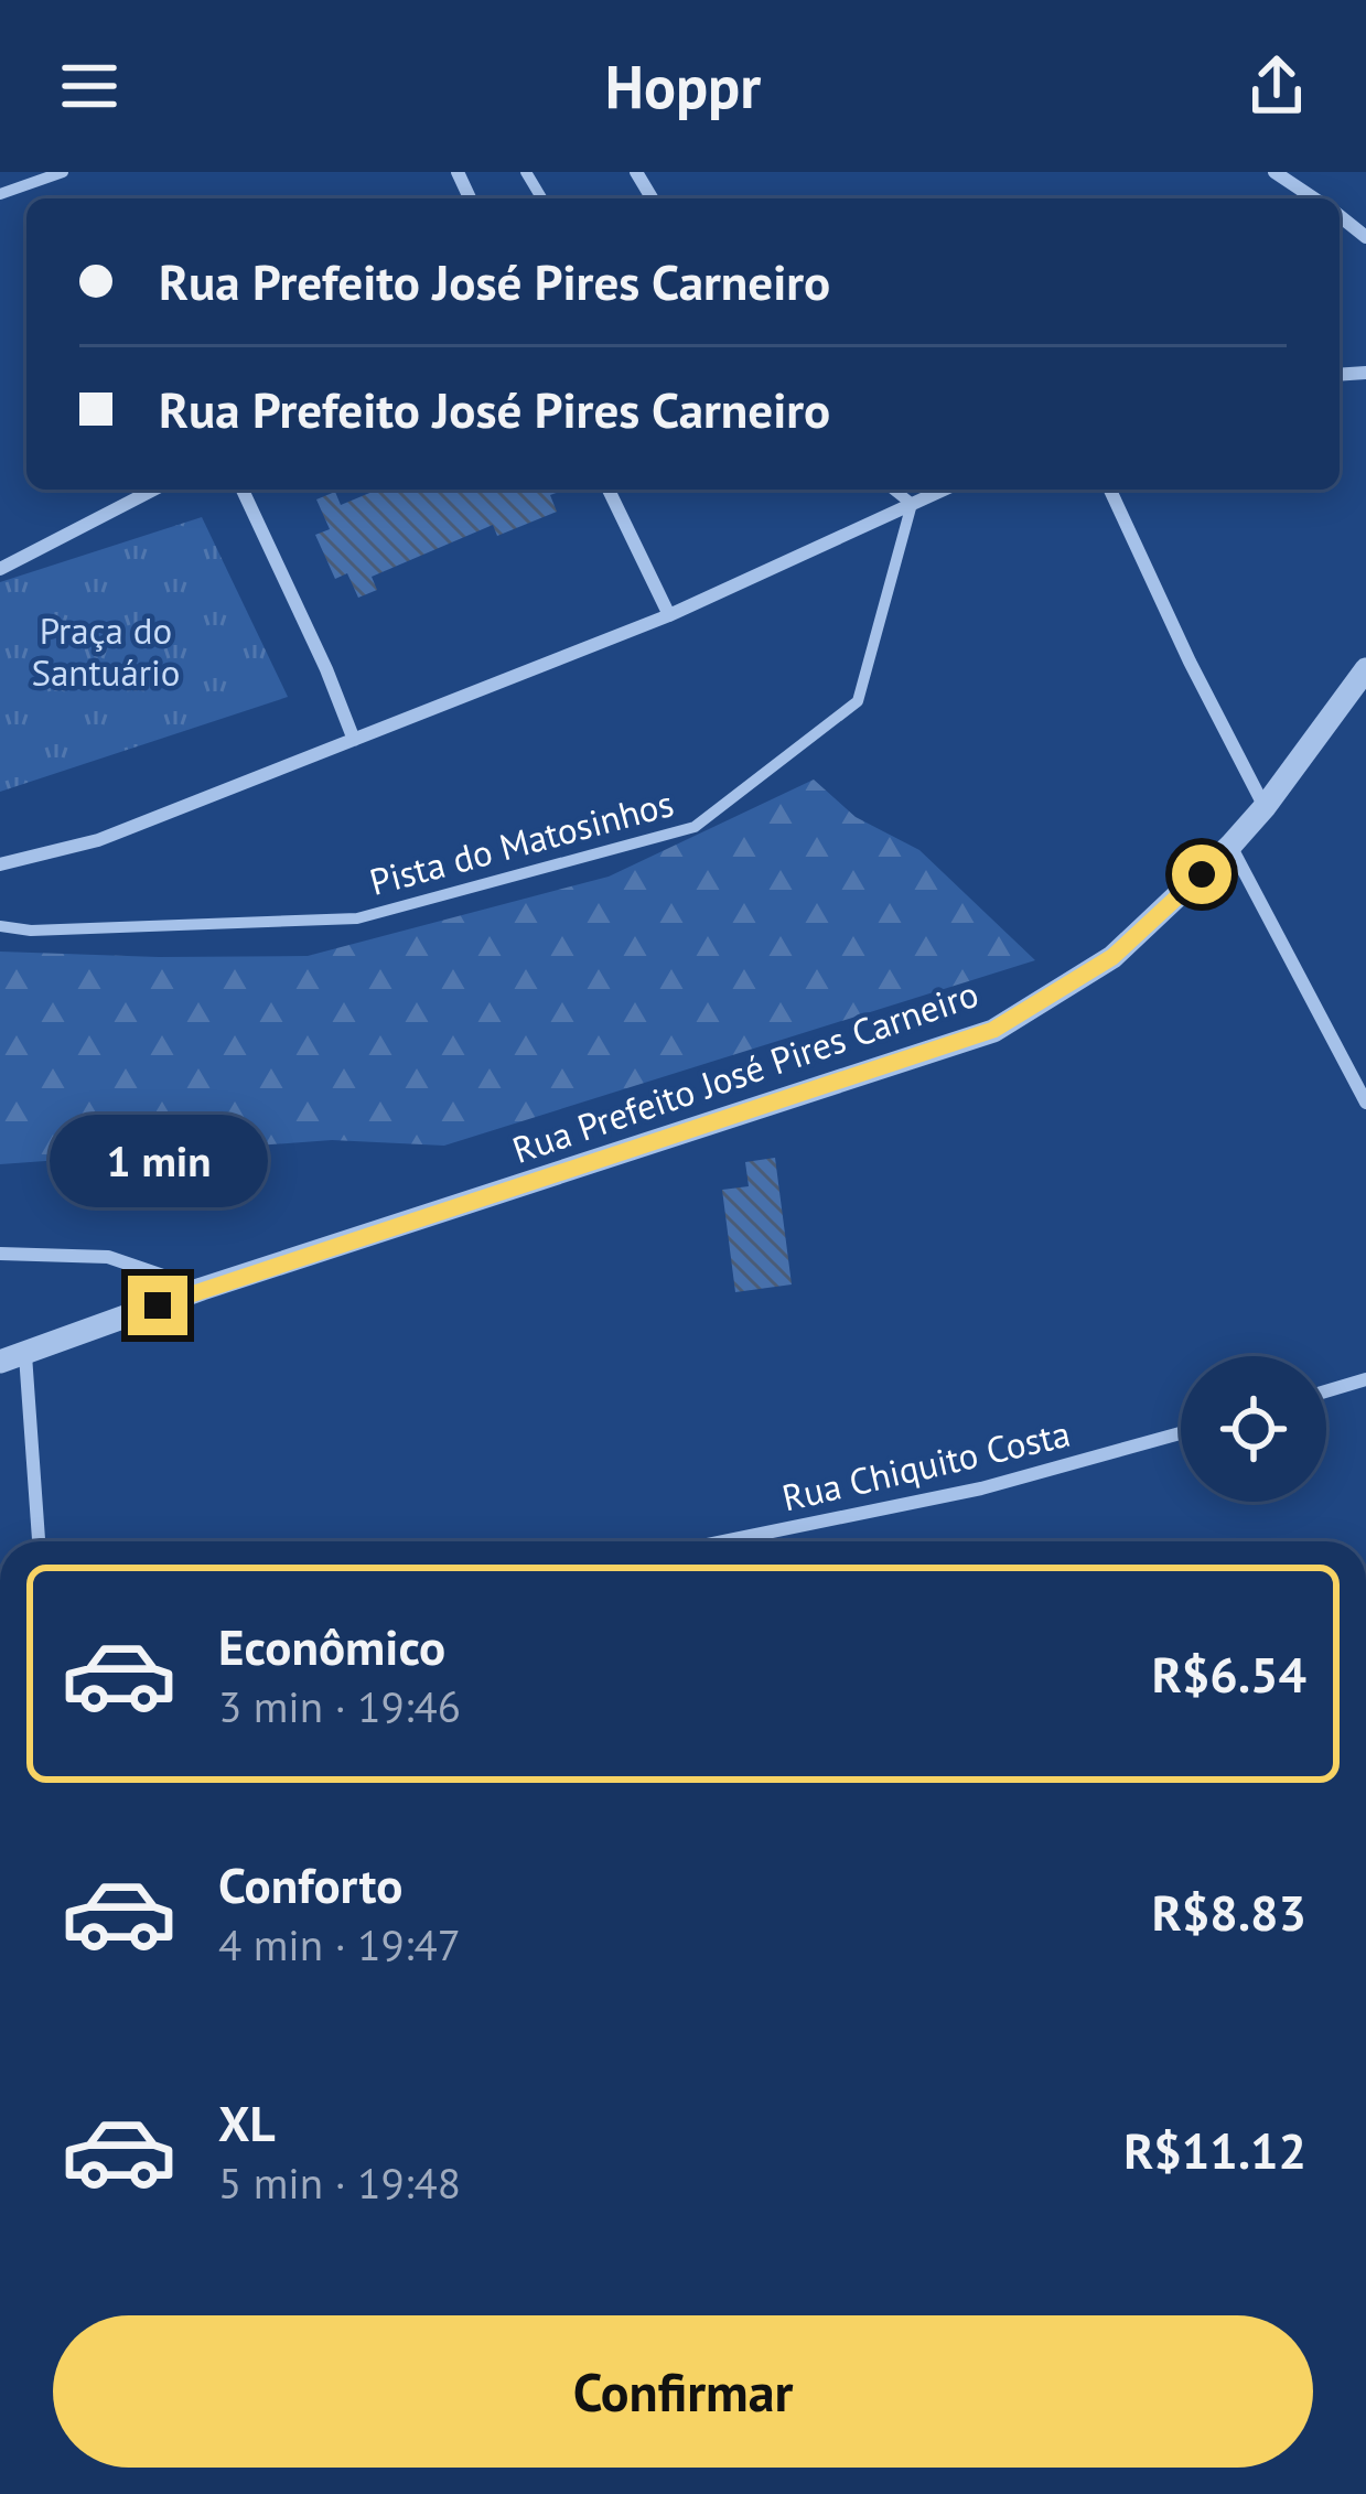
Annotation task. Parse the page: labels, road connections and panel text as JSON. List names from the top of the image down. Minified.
{"streets":{"street":["Pista do Matosinhos","Rua Prefeito José Pires Carneiro","Rua Chiquito Costa"]},"parks":["Praça do Santuário"],"page":{"header":"Hoppr","banner":["Rua Prefeito José Pires Carneiro","Rua Prefeito José Pires Carneiro"],"bubble":"1 min","list":[{"name":"Econômico","note":"3 min · 19:46","value":"R$6.54"},{"name":"Conforto","note":"4 min · 19:47","value":"R$8.83"},{"name":"XL","note":"5 min · 19:48","value":"R$11.12"}],"buttons":"Confirmar"}}
